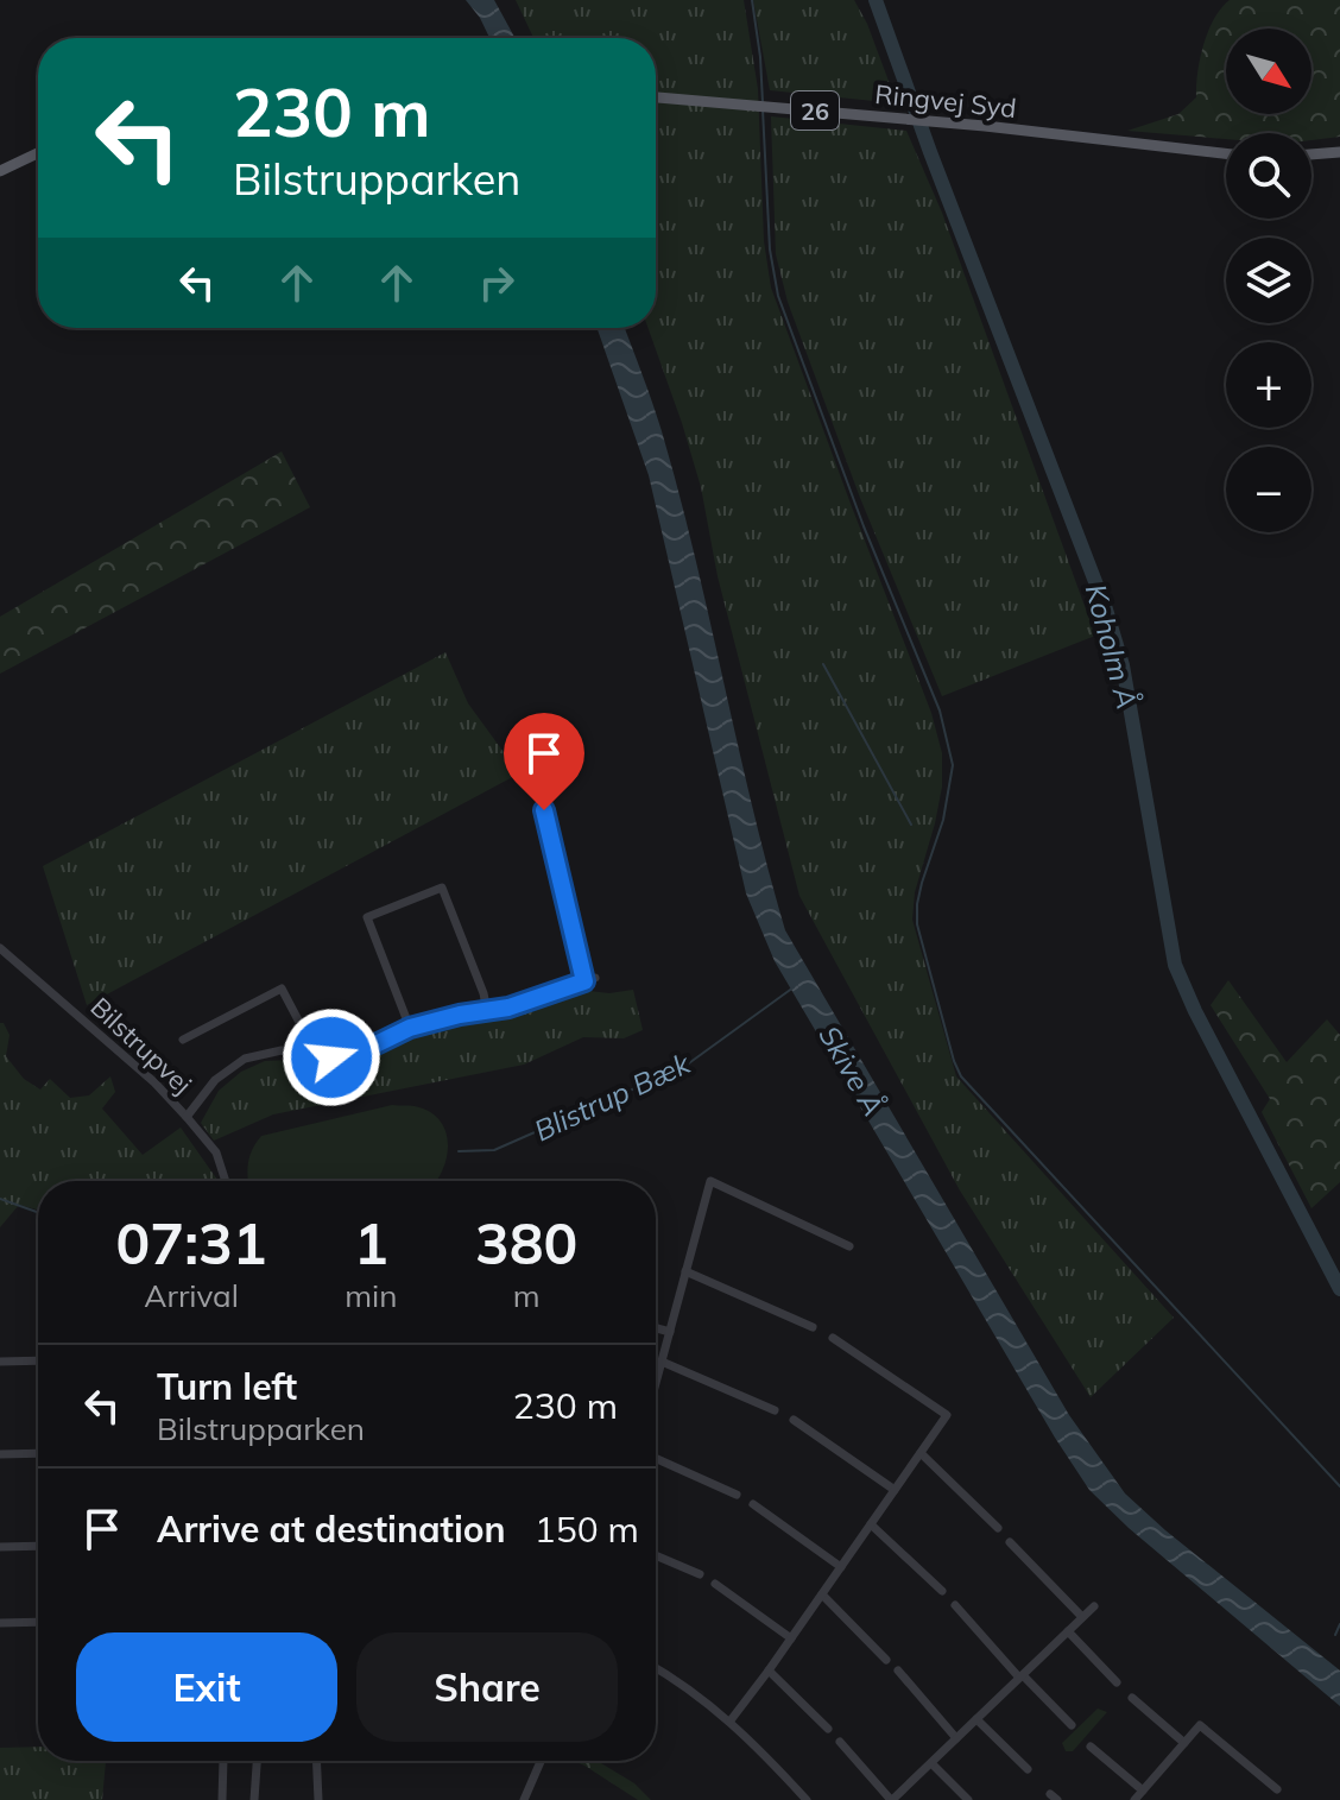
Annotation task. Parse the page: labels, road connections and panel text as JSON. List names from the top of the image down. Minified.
{"streets":{"main road":["Ringvej Syd","26"],"street":["Bilstrupvej"]},"water":["Koholm Å","Skive Å","Blistrup Bæk"],"north":"bottom right","page":{"map_buttons":["+","−"],"turn":["230 m","Bilstrupparken"],"eta":["07:31","Arrival","1","min","380","m"],"list":[{"name":"Turn left","note":"Bilstrupparken","value":"230 m"},{"name":"Arrive at destination","value":"150 m"}],"buttons":["Exit","Share"]}}
